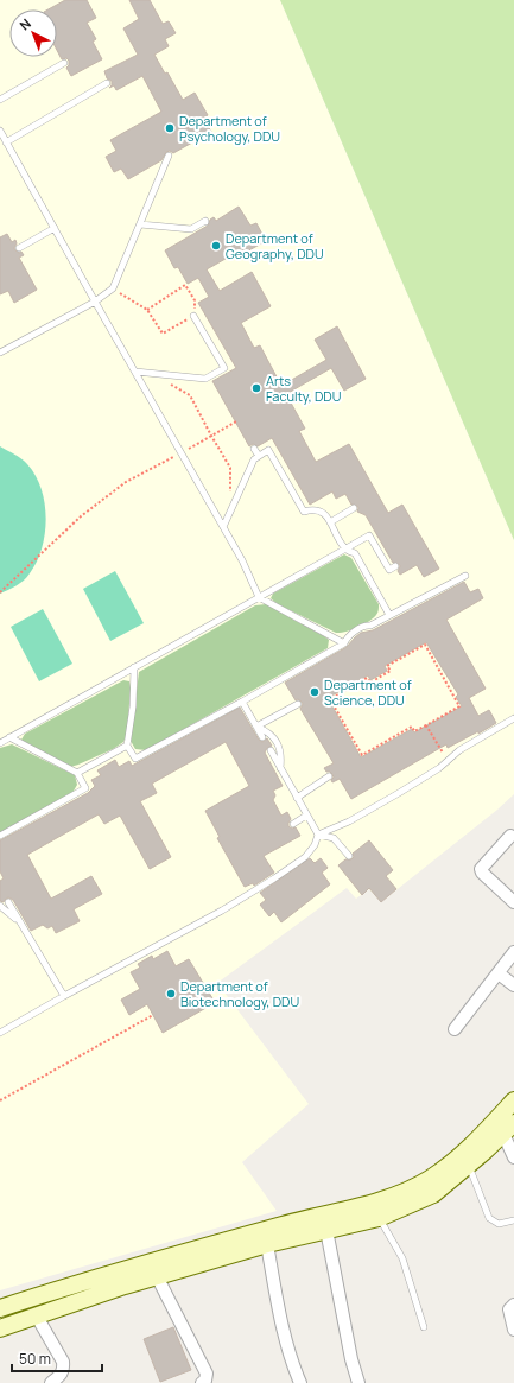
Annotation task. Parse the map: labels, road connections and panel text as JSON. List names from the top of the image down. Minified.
{"places":["Department of Psychology, DDU","Department of Geography, DDU","Arts Faculty, DDU","Department of Science, DDU","Department of Biotechnology, DDU"],"scale_bar":"50 m","north":"top left"}
